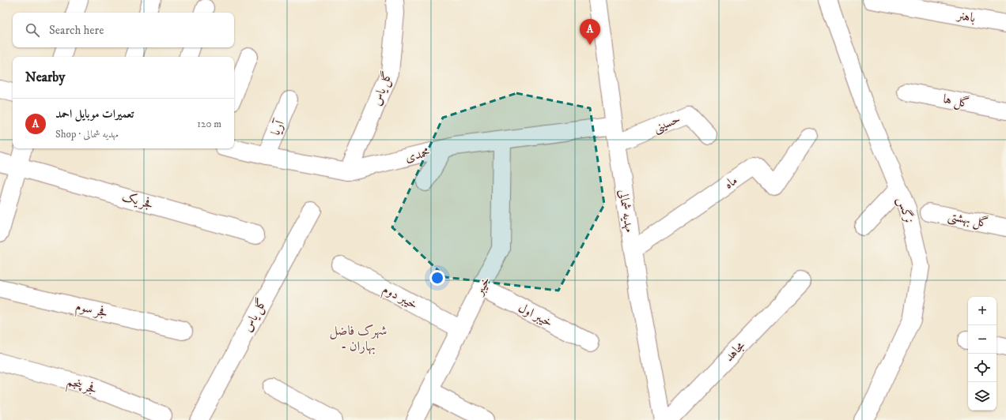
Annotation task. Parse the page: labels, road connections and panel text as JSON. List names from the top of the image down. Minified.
{"streets":{"street":["باهنر","گل یاس","گل ها","حسینی","آریا","محمدی","ماه","فجر یک","نرگس","مهدیه شمالی","گل بهشتی","خیبر","خیبر دوم","فجر سوم","خیبر اول","مجاهد","فجر پنجم"]},"crossings":[["گل یاس","محمدی"],["حسینی","مهدیه شمالی"],["آریا","محمدی"],["محمدی","مهدیه شمالی"],["محمدی","خیبر"],["ماه","مهدیه شمالی"],["خیبر","خیبر دوم"],["خیبر","خیبر اول"]],"districts":["شهرک فاضل - بهاران"],"page":{"search":"Search here","pins":"A","heading":"Nearby","list":[{"mark":"A","name":"تعمیرات موبایل احمد","note":"Shop · مهدیه شمالی","value":"120 m"}],"map_buttons":["+","−"]}}
